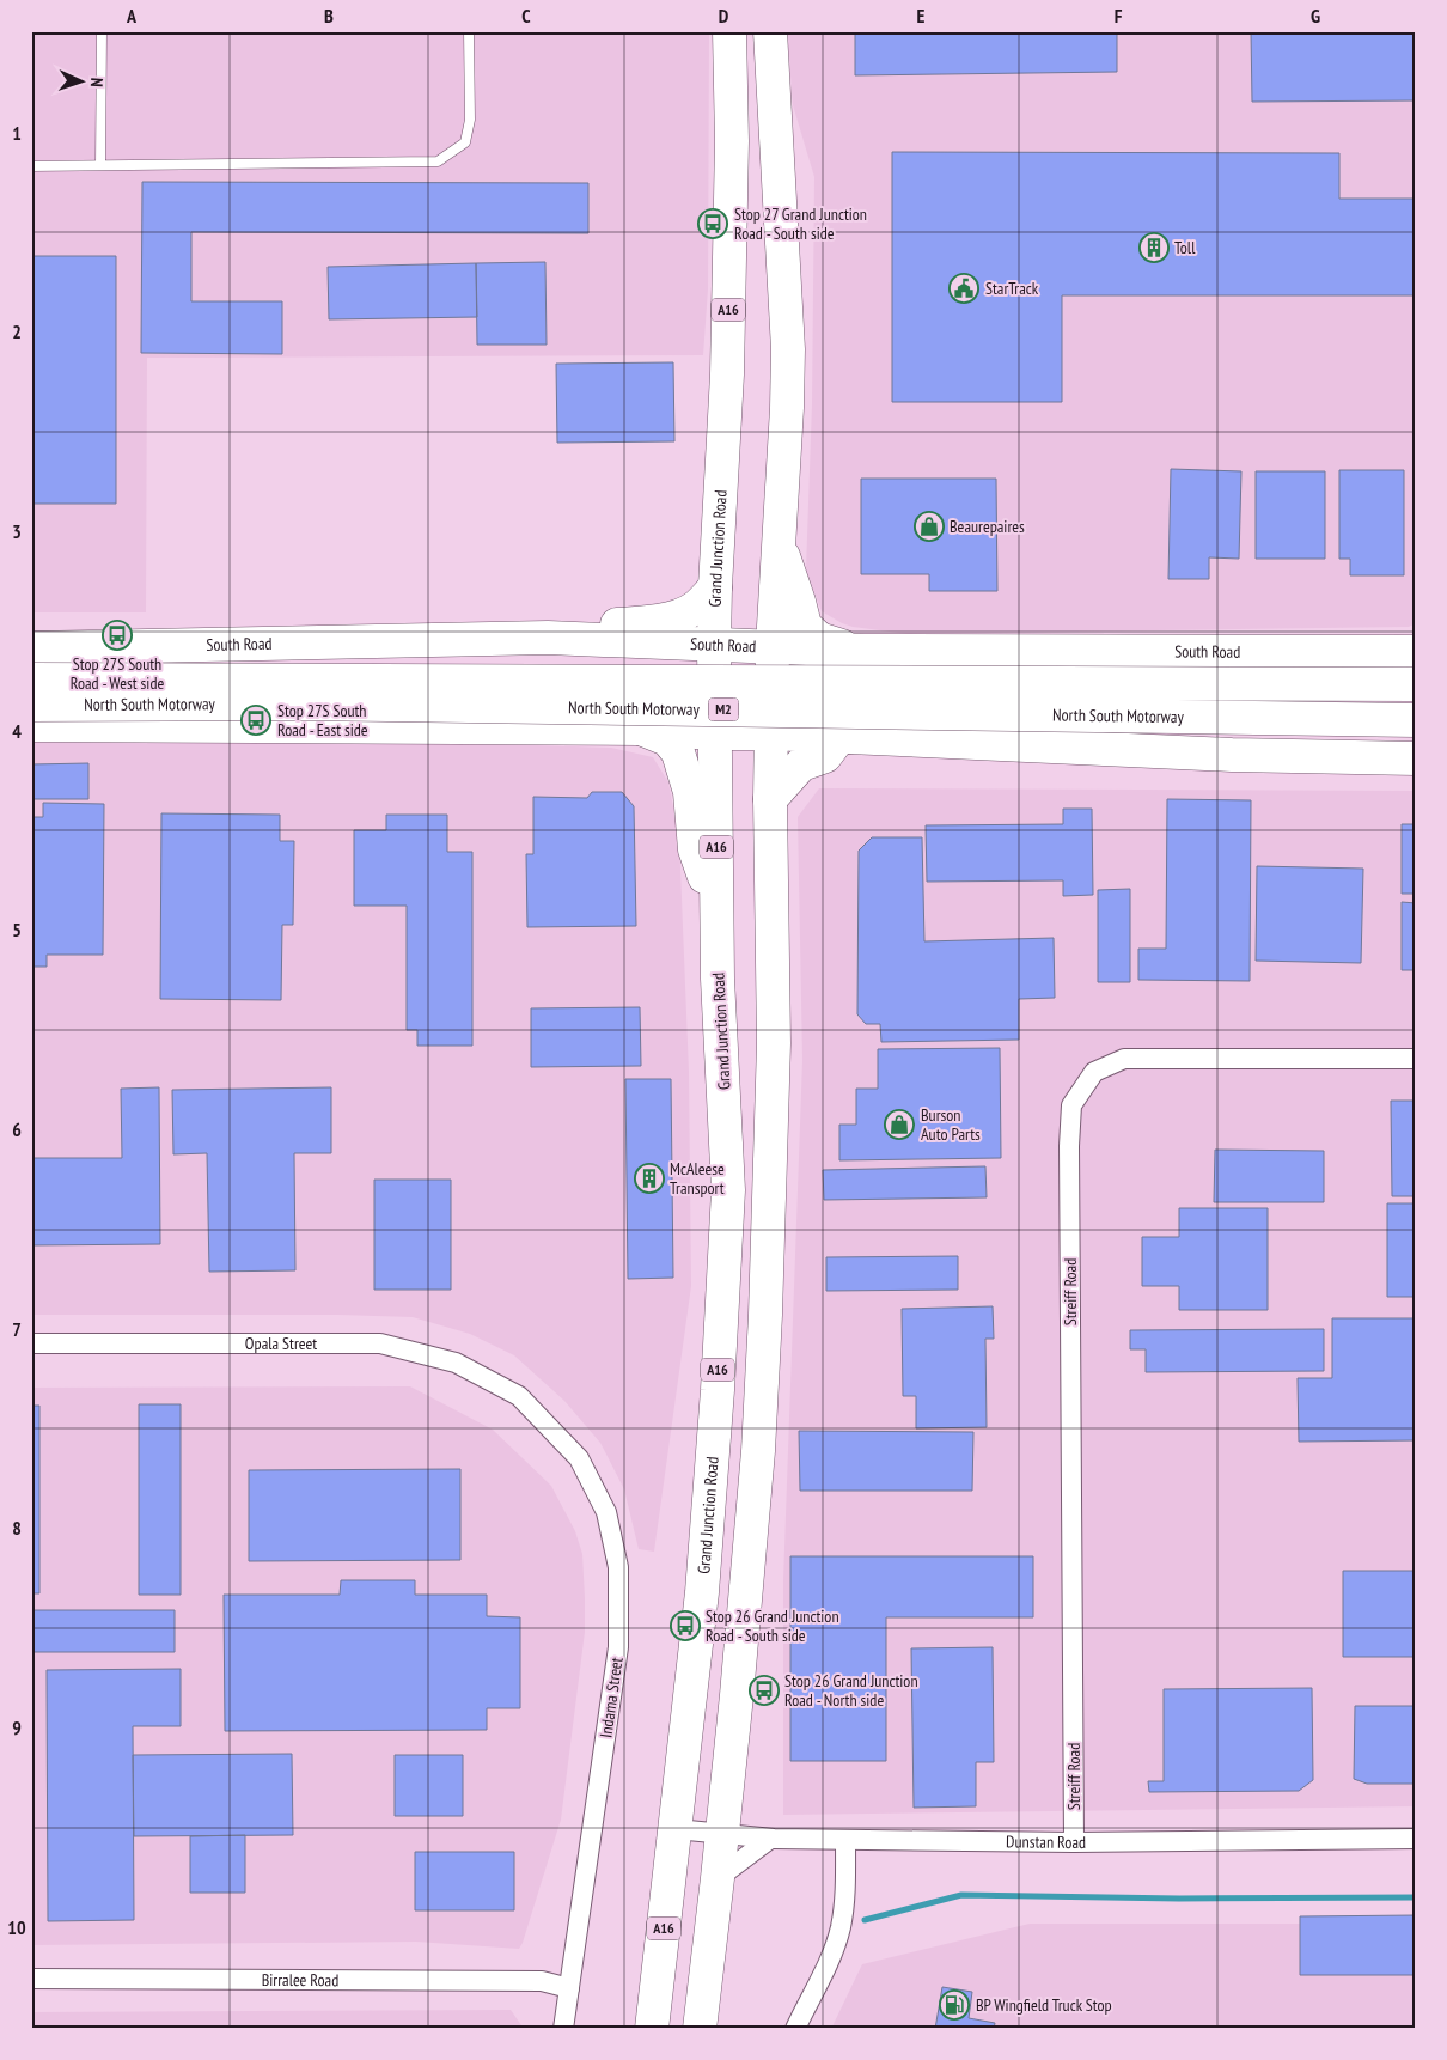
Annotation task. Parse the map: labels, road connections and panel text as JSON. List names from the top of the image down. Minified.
{"streets":{"highway":["A16","Grand Junction Road","South Road","North South Motorway","M2"],"street":["Streiff Road","Opala Street","Indama Street","Dunstan Road","Birralee Road"]},"crossings":[["Grand Junction Road","South Road"],["Grand Junction Road","Dunstan Road"],["Streiff Road","Dunstan Road"],["Opala Street","Indama Street"],["Indama Street","Birralee Road"]],"places":{"bus stop":["Stop 27 Grand Junction Road - South side","Stop 27S South Road - West side","Stop 27S South Road - East side","Stop 26 Grand Junction Road - South side","Stop 26 Grand Junction Road - North side"],"building":["Toll","McAleese Transport"],"public building":["StarTrack"],"shop":["Beaurepaires","Burson Auto Parts"],"fuel station":["BP Wingfield Truck Stop"]},"north":"right","grid":{"columns":["A","B","C","D","E","F","G"],"rows":["1","2","3","4","5","6","7","8","9","10"]}}
